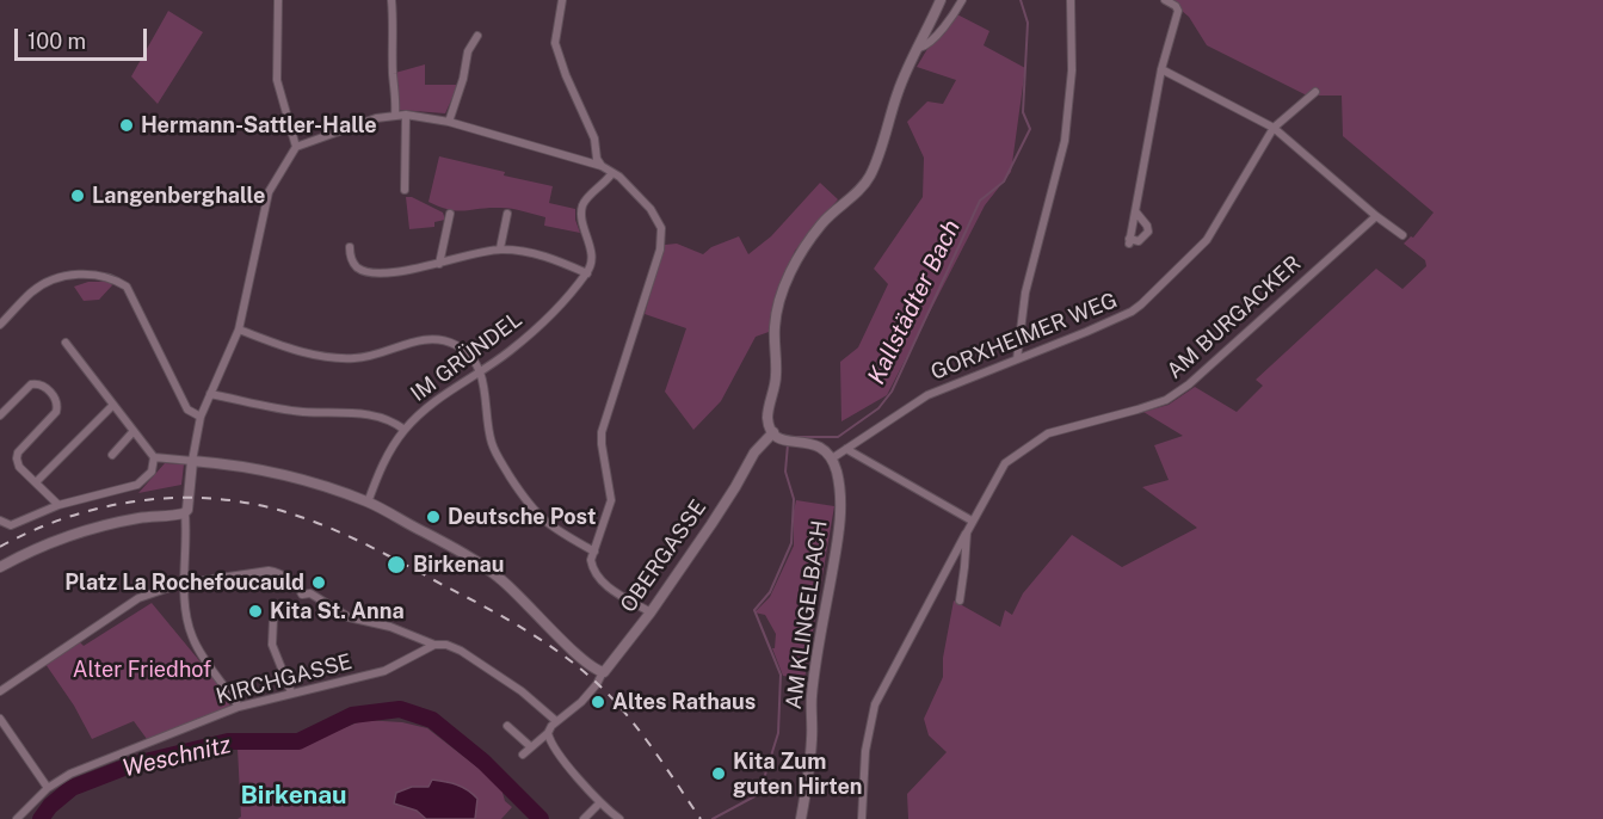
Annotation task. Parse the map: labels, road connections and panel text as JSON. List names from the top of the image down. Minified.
{"streets":{"main road":["OBERGASSE","AM KLINGELBACH"],"street":["AM BURGACKER","GORXHEIMER WEG","IM GRÜNDEL","KIRCHGASSE"]},"crossings":[["GORXHEIMER WEG","AM KLINGELBACH"]],"districts":["Birkenau"],"water":["Kallstädter Bach","Weschnitz"],"parks":["Alter Friedhof"],"places":["Hermann-Sattler-Halle","Langenberghalle","Deutsche Post","Birkenau","Platz La Rochefoucauld","Kita St. Anna","Altes Rathaus","Kita Zum guten Hirten"],"scale_bar":"100 m"}
